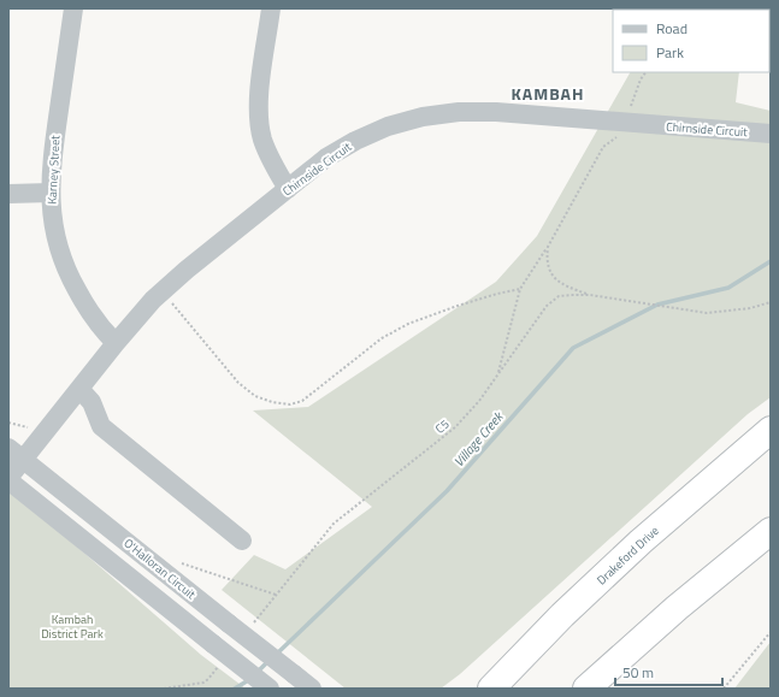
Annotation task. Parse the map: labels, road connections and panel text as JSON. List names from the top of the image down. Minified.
{"streets":{"highway":["Drakeford Drive"],"street":["Chirnside Circuit","Karney Street","O'Halloran Circuit"],"path":["C5"]},"crossings":[["Chirnside Circuit","Karney Street"],["Chirnside Circuit","O'Halloran Circuit"]],"districts":["KAMBAH"],"water":["Village Creek"],"parks":["Kambah District Park"],"legend":["Road","Park"],"scale_bar":"50 m"}
